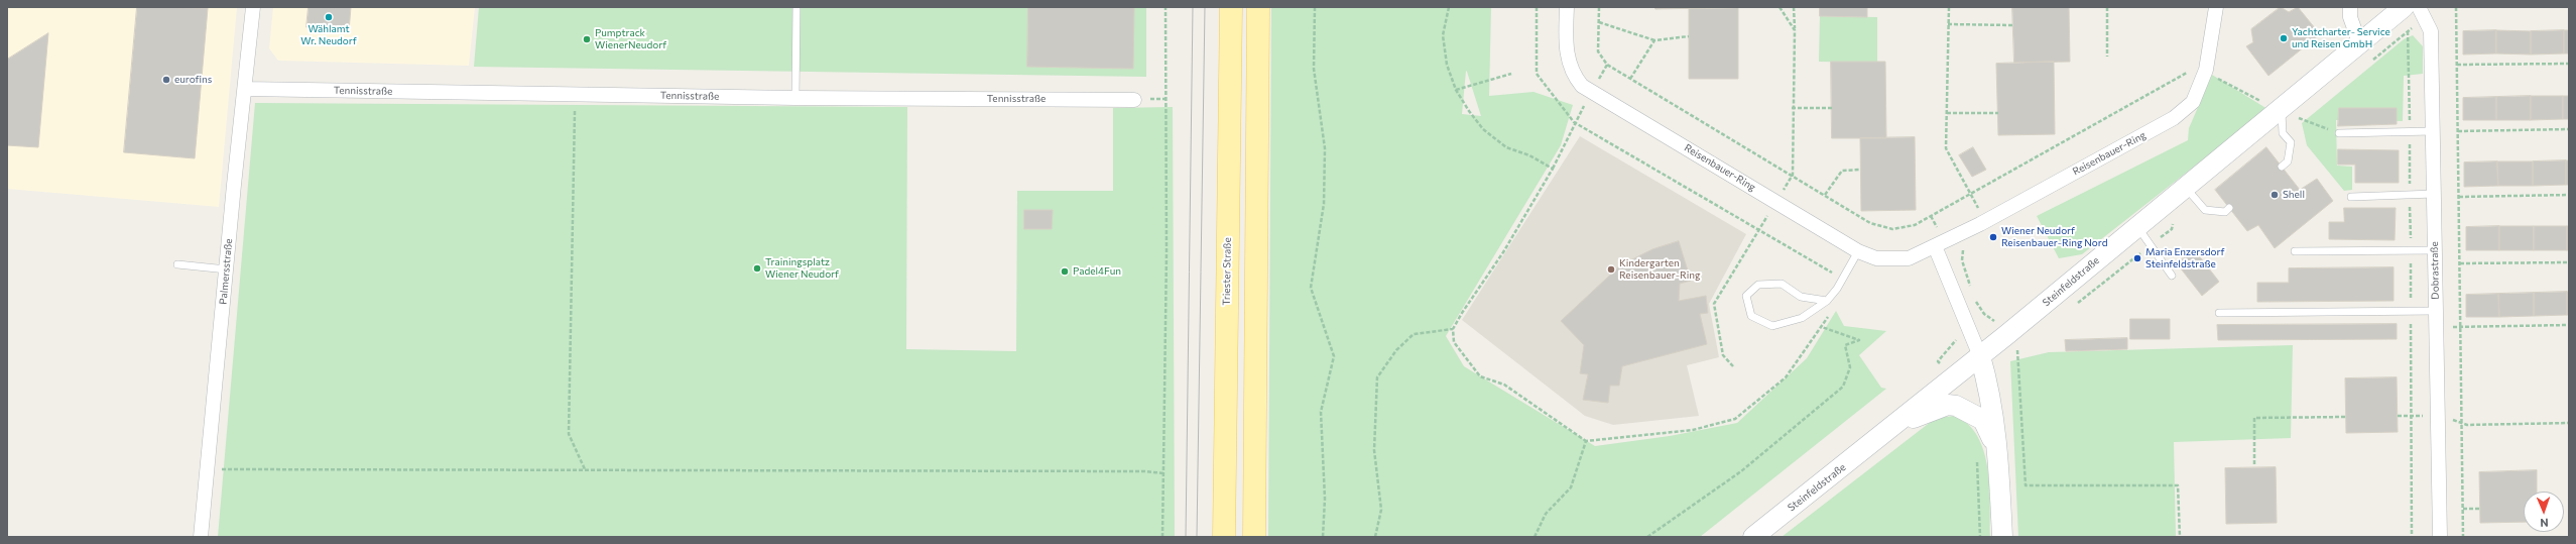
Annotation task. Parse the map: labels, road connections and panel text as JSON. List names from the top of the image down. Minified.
{"streets":{"main road":["Triester Straße","Steinfeldstraße"],"street":["Tennisstraße","Reisenbauer-Ring","Dobrastraße","Palmersstraße"]},"crossings":[["Tennisstraße","Palmersstraße"]],"places":["Wählamt Wr. Neudorf","Yachtcharter- Service und Reisen GmbH","Pumptrack WienerNeudorf","eurofins","Shell","Wiener Neudorf Reisenbauer-Ring Nord","Maria Enzersdorf Steinfeldstraße","Trainingsplatz Wiener Neudorf","Kindergarten Reisenbauer-Ring","Padel4Fun"],"north":"bottom"}
